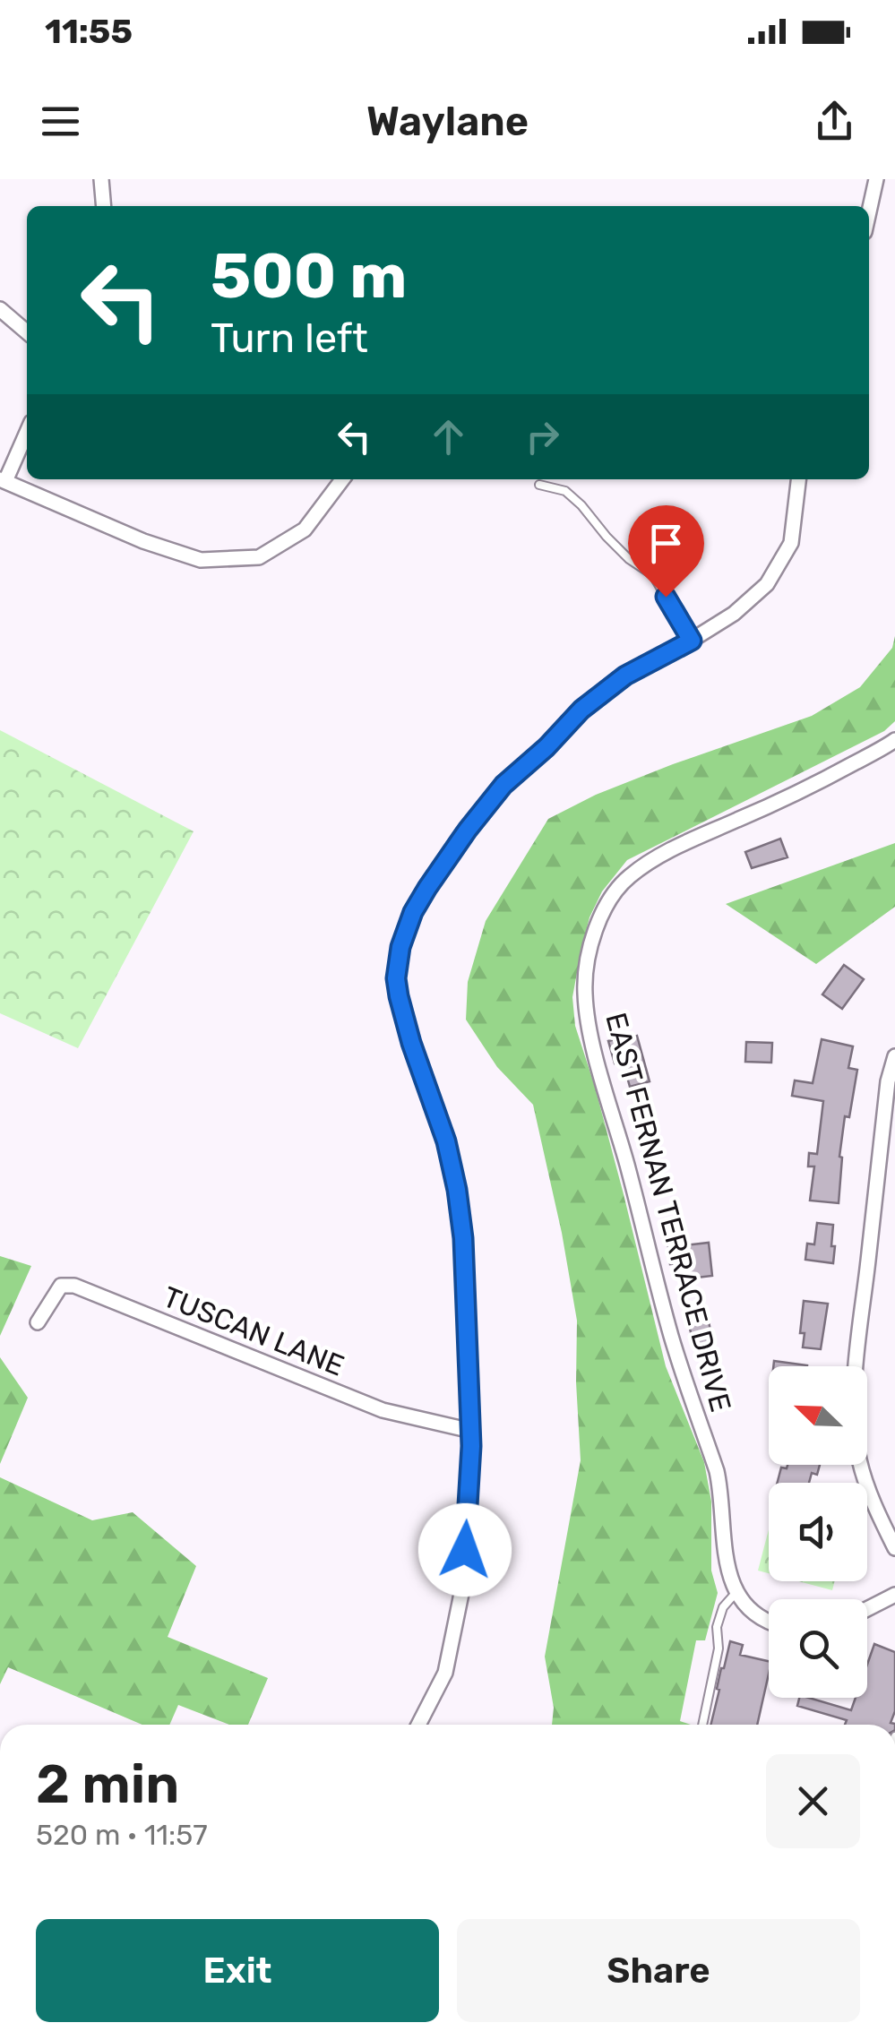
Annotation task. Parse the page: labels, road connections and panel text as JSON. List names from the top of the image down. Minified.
{"streets":{"street":["EAST FERNAN TERRACE DRIVE","TUSCAN LANE"]},"north":"top left","page":{"status":"11:55","header":"Waylane","turn":["500 m","Turn left"],"heading":["2 min","520 m · 11:57"],"buttons":["Exit","Share"]}}
